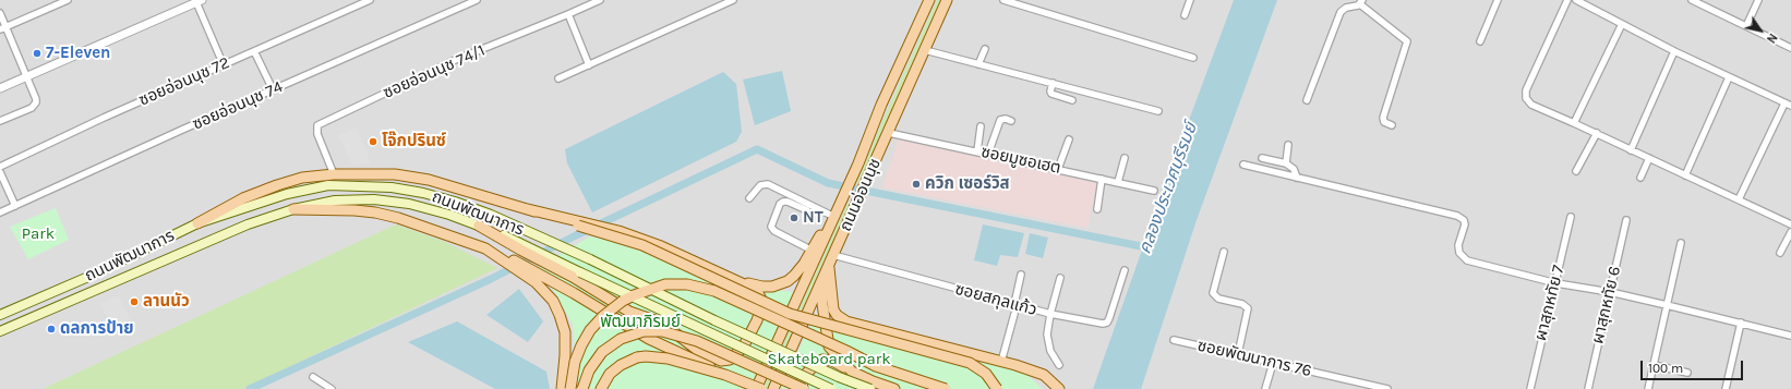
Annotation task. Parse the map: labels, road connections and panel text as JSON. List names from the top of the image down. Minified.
{"streets":{"main road":["ถนนอ่อนนุช","ถนนพัฒนาการ"],"street":["ซอยอ่อนนุช 74/1","ซอยอ่อนนุช 72","ซอยอ่อนนุช 74","ซอยมูซอเฮต","ซอยสกุลแก้ว","ผาสุกหทัย 7","ผาสุกหทัย 6","ซอยพัฒนาการ 76"]},"crossings":[["ซอยมูซอเฮต","ถนนอ่อนนุช"],["ถนนอ่อนนุช","ซอยสกุลแก้ว"]],"water":["คลองประเวศบุรีรมย์"],"parks":["Park","พัฒนาภิรมย์","Skateboard park"],"places":["7-Eleven","โจ๊กปรินซ์","ควิก เซอร์วิส","NT","ลานนัว","ดลการป้าย"],"scale_bar":"100 m","north":"bottom right"}
